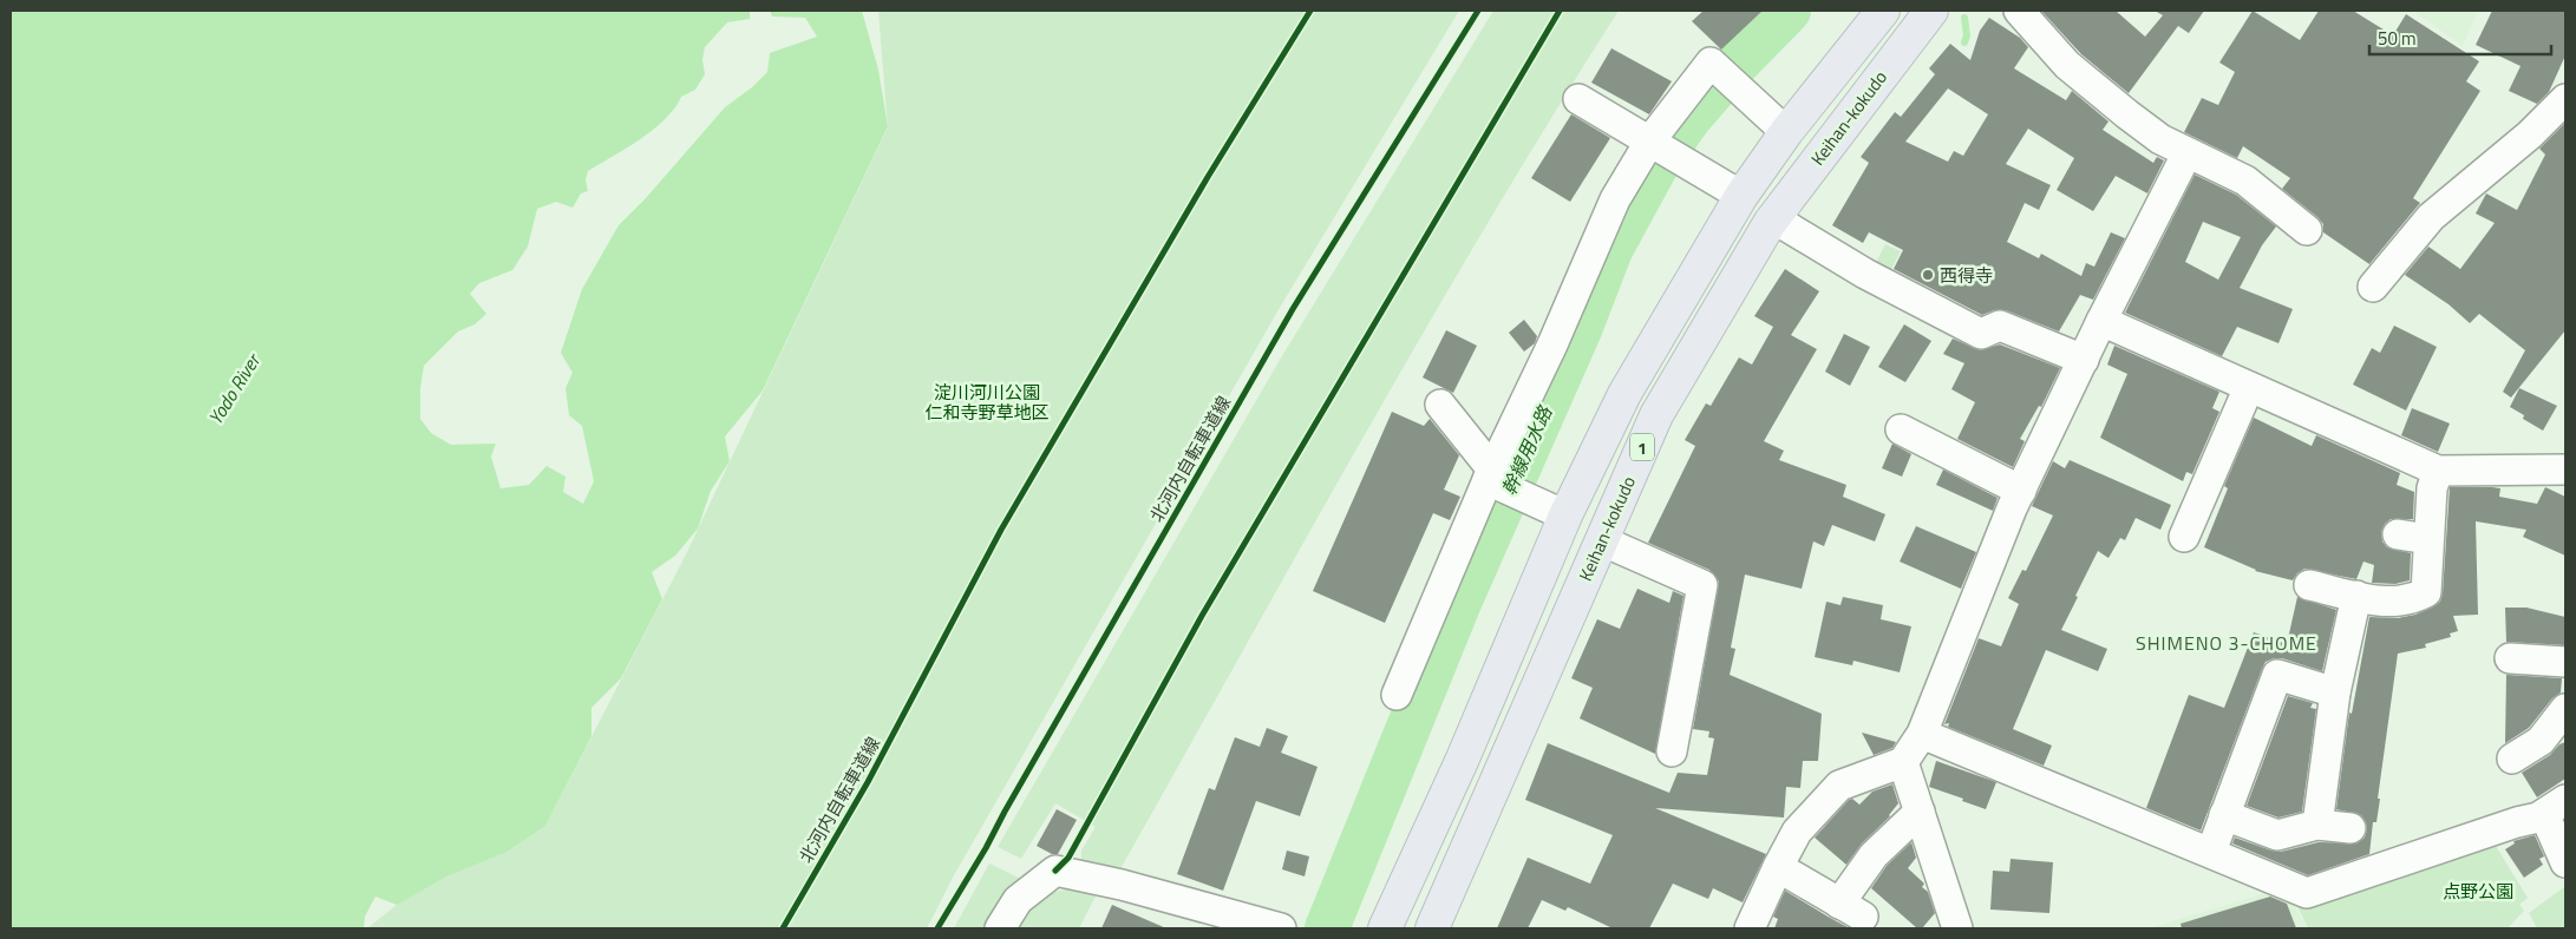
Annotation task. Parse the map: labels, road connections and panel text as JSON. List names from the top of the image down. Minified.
{"streets":{"highway":["Keihan-kokudo","1"],"cycle path":["北河内自転車道線"]},"districts":["SHIMENO 3-CHOME"],"water":["Yodo River","幹線用水路"],"parks":["淀川河川公園 仁和寺野草地区","点野公園"],"places":["西得寺"],"scale_bar":"50 m"}
